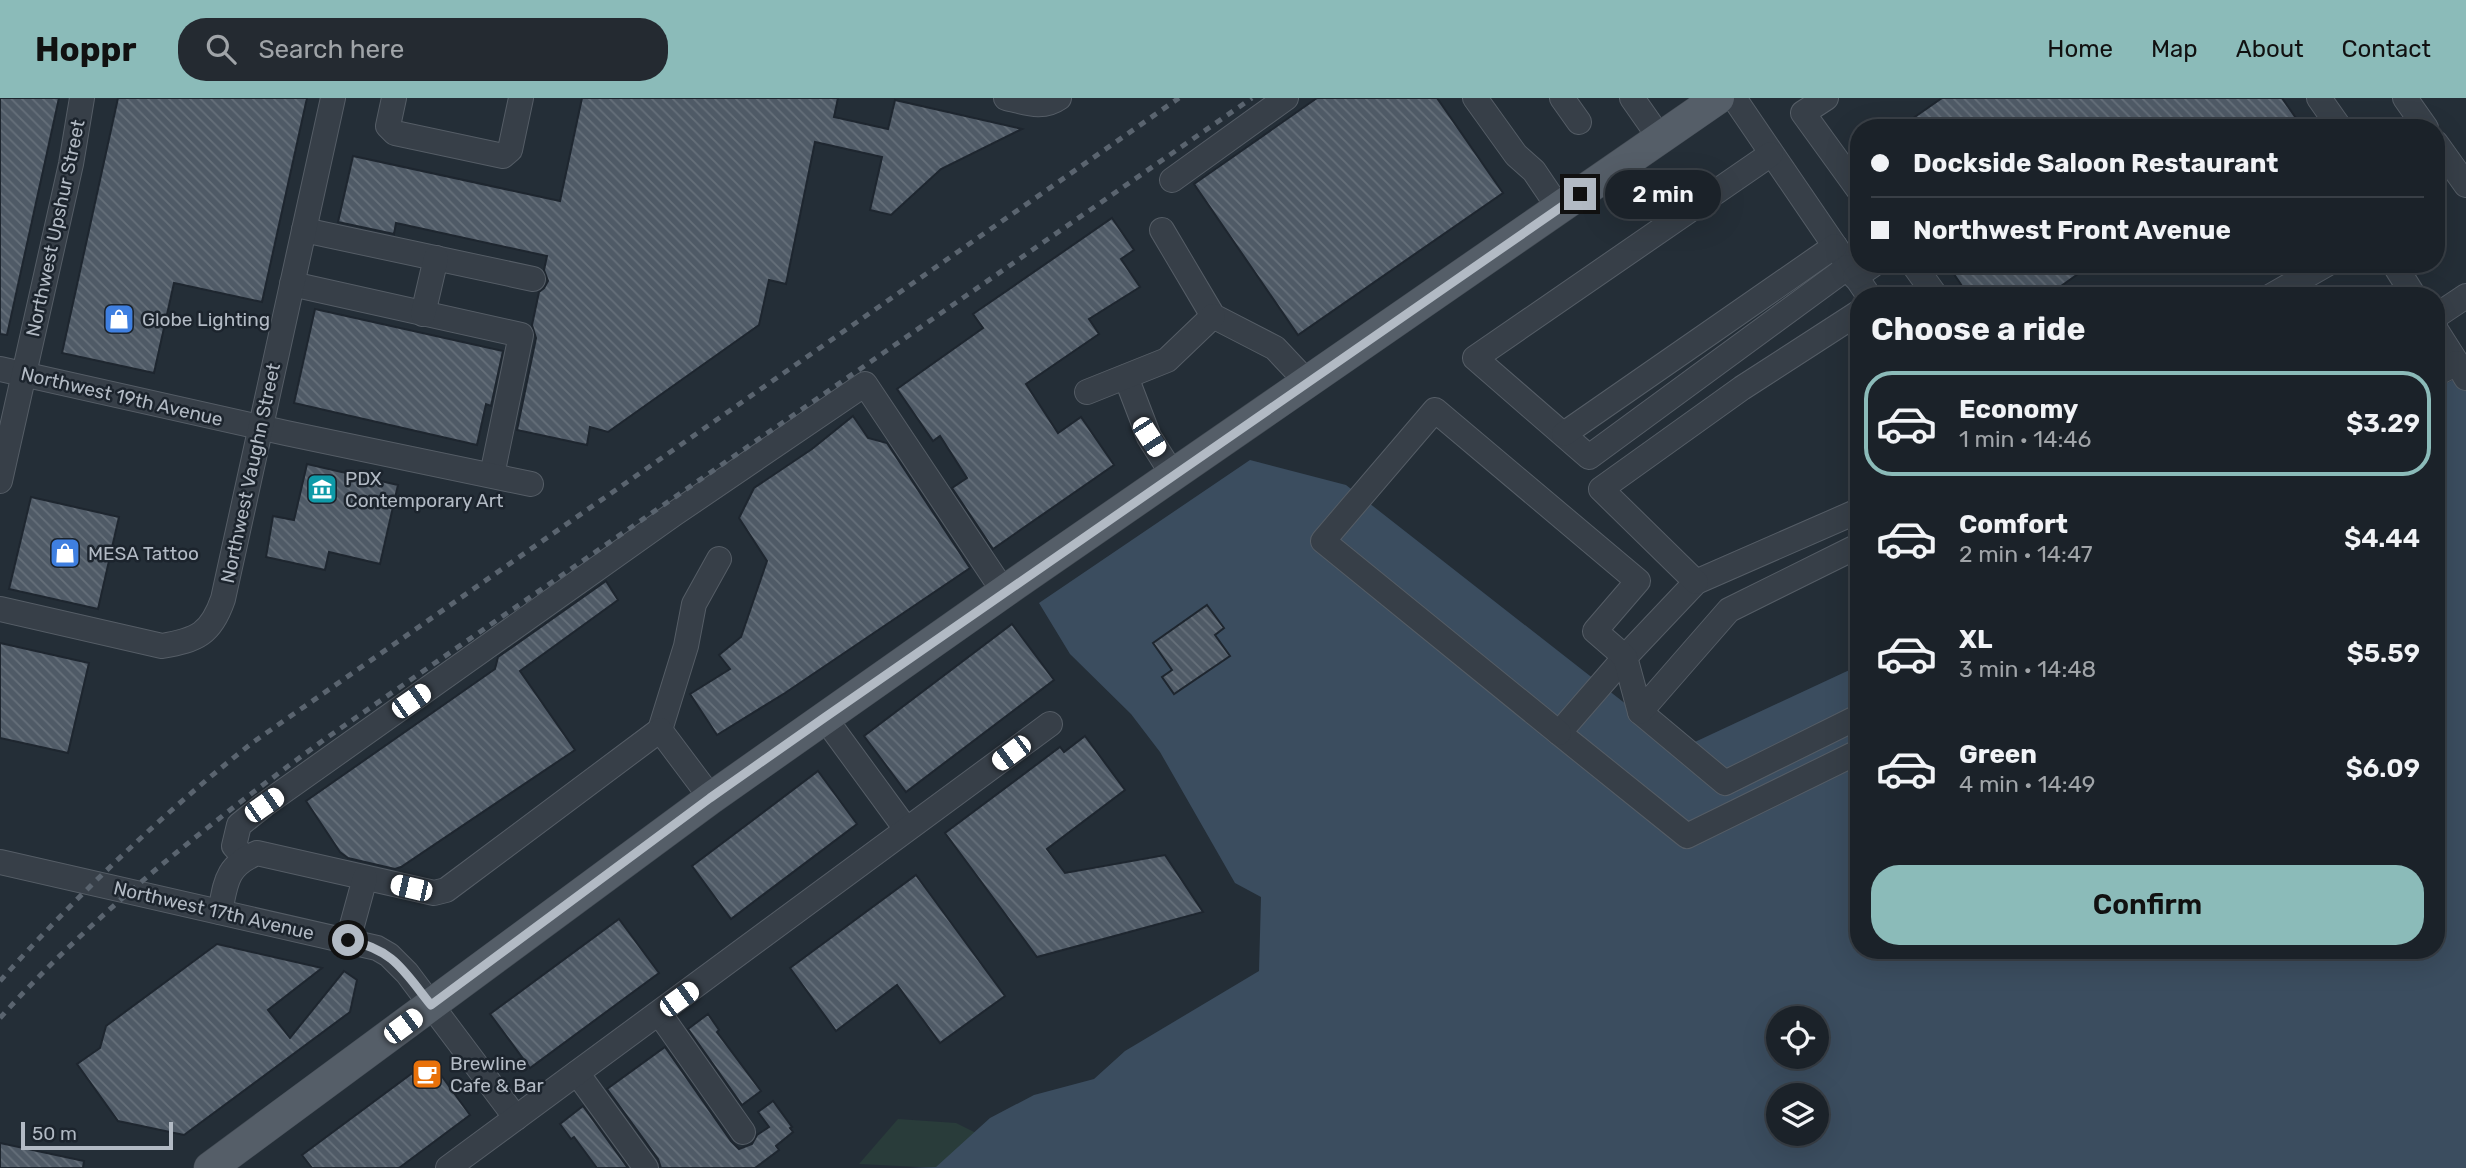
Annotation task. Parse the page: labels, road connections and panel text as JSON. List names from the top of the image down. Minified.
{"streets":{"street":["Northwest Upshur Street","Northwest 19th Avenue","Northwest Vaughn Street","Northwest 17th Avenue"]},"crossings":[["Northwest Upshur Street","Northwest 19th Avenue"],["Northwest 19th Avenue","Northwest Vaughn Street"]],"places":{"shop":["Globe Lighting","MESA Tattoo"],"museum":["PDX Contemporary Art"],"cafe":["Brewline Cafe & Bar"]},"scale_bar":"50 m","page":{"header":"Hoppr","search":"Search here","nav":["Home","Map","About","Contact"],"banner":["Dockside Saloon Restaurant","Northwest Front Avenue"],"bubble":"2 min","heading":"Choose a ride","list":[{"name":"Economy","note":"1 min · 14:46","value":"$3.29"},{"name":"Comfort","note":"2 min · 14:47","value":"$4.44"},{"name":"XL","note":"3 min · 14:48","value":"$5.59"},{"name":"Green","note":"4 min · 14:49","value":"$6.09"}],"buttons":"Confirm","scale":"50 m"}}
